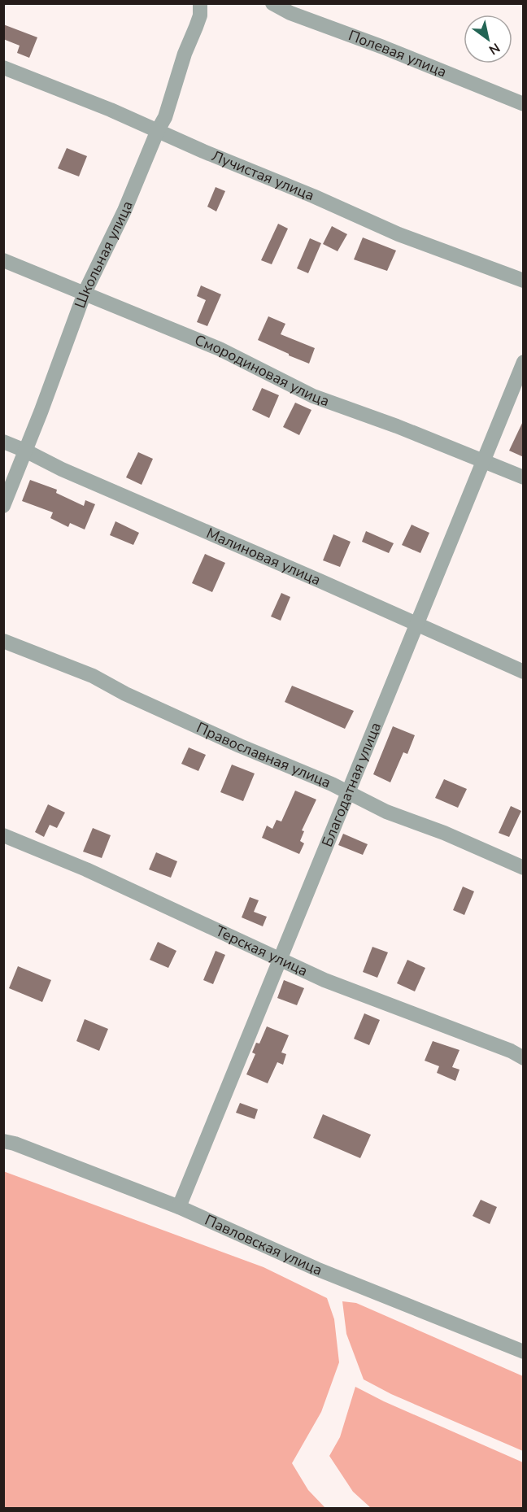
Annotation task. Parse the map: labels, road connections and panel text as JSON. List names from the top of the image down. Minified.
{"streets":{"street":["Полевая улица","Лучистая улица","Школьная улица","Смородиновая улица","Малиновая улица","Православная улица","Благодатная улица","Терская улица","Павловская улица"]},"crossings":[["Лучистая улица","Школьная улица"],["Школьная улица","Смородиновая улица"],["Школьная улица","Малиновая улица"],["Смородиновая улица","Благодатная улица"],["Малиновая улица","Благодатная улица"],["Православная улица","Благодатная улица"],["Благодатная улица","Терская улица"],["Благодатная улица","Павловская улица"]],"north":"bottom right"}
